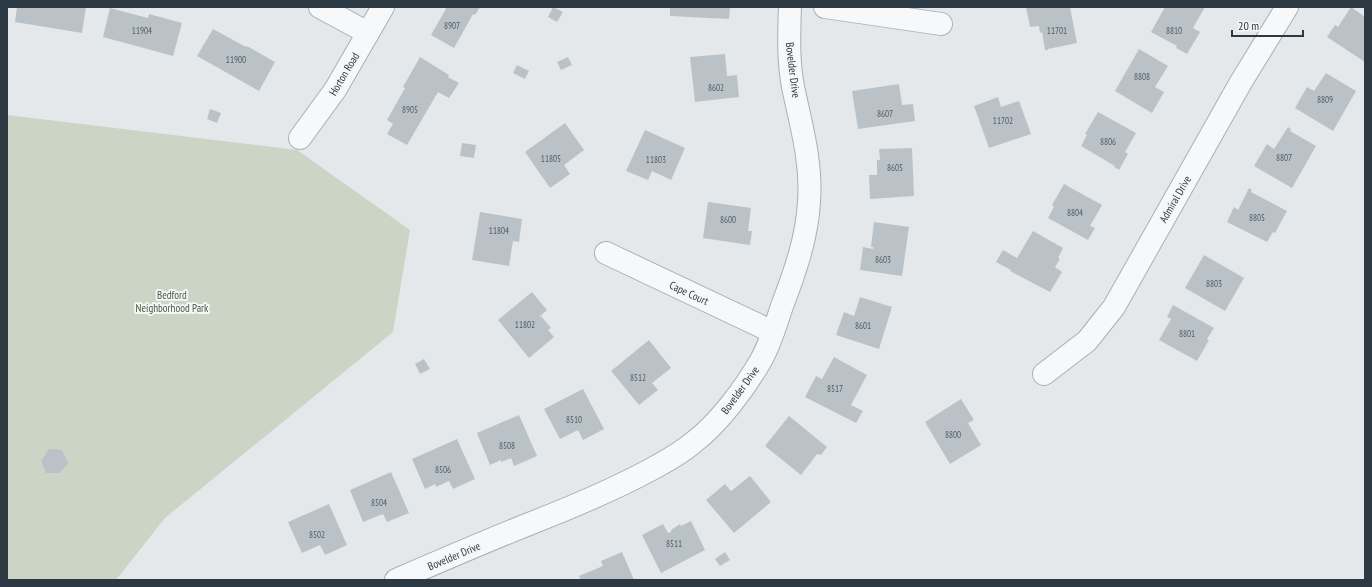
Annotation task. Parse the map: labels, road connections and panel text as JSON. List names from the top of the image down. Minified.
{"streets":{"street":["Bovelder Drive","Horton Road","Admiral Drive","Cape Court"]},"crossings":[["Bovelder Drive","Cape Court"]],"parks":["Bedford Neighborhood Park"],"house_numbers":["8907","11904","11701","8810","11900","8808","8602","8809","8905","8607","11702","8806","8807","11805","11803","8605","8804","8805","8600","11804","8603","8803","11802","8601","8801","8512","8517","8510","8800","8508","8506","8504","8502","8511"],"scale_bar":"20 m"}
